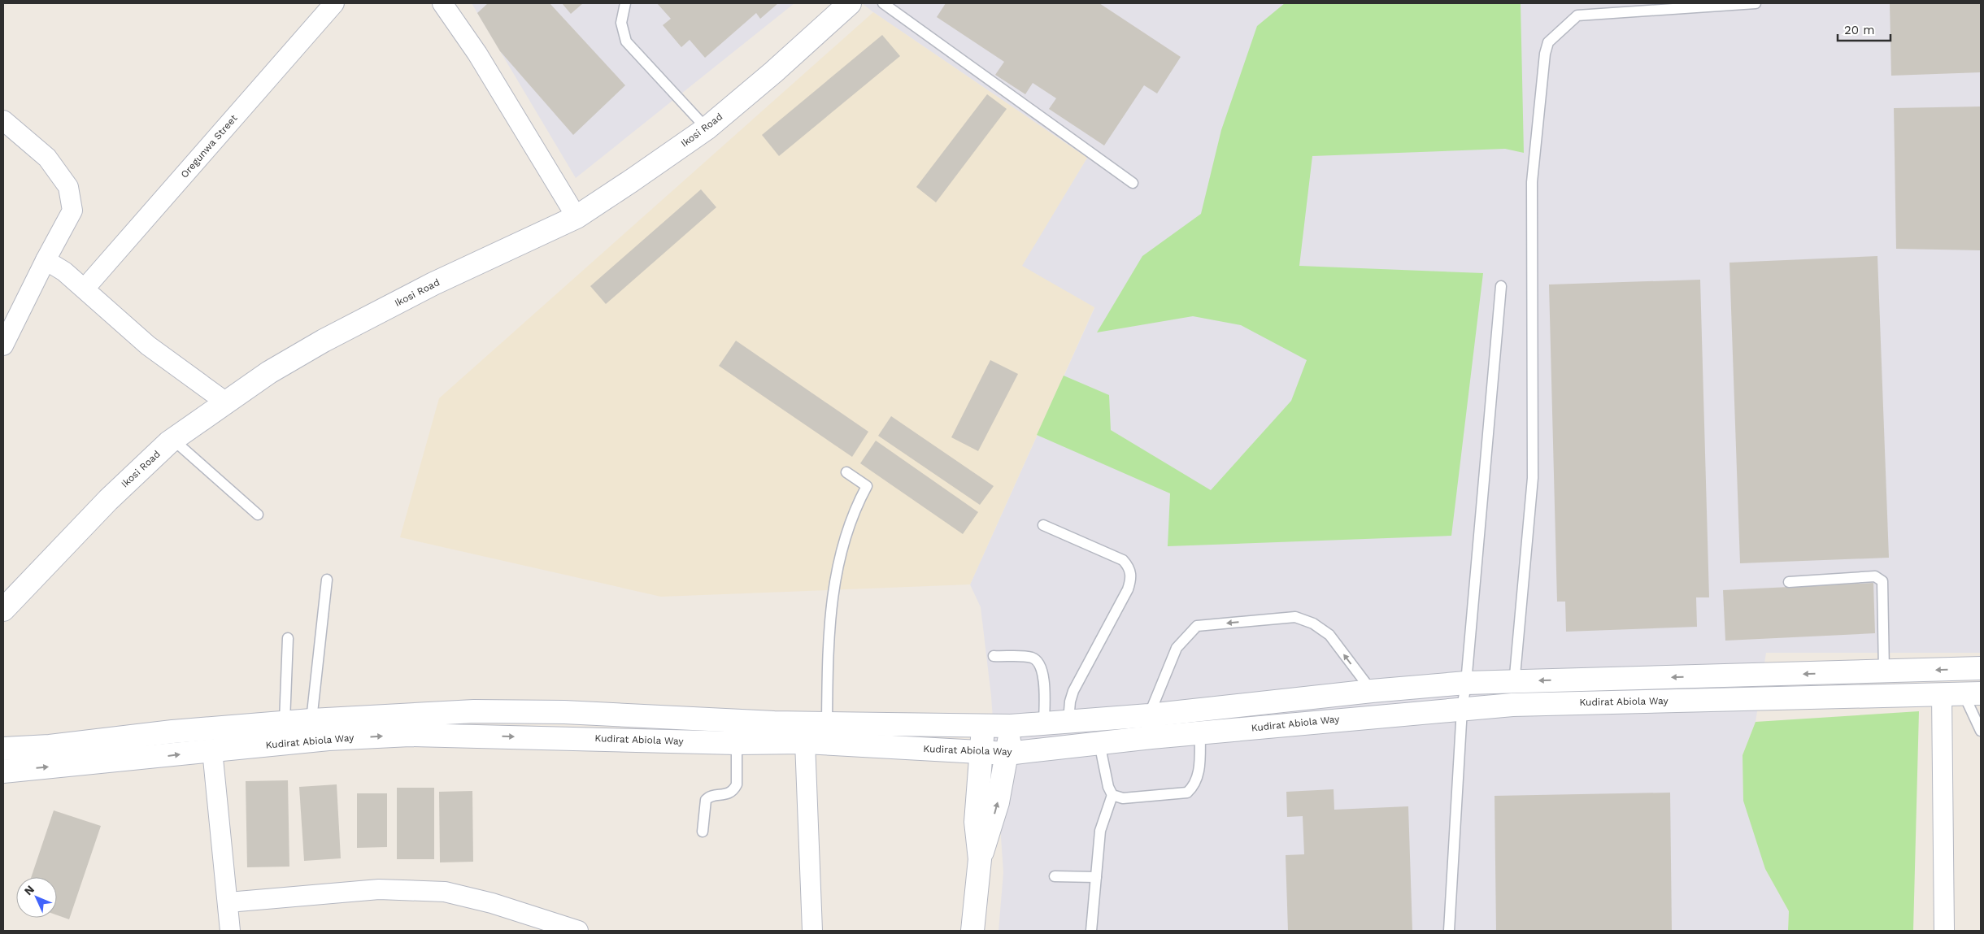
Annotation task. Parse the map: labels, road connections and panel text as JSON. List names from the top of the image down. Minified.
{"streets":{"main road":["Ikosi Road","Kudirat Abiola Way"],"street":["Oregunwa Street"]},"scale_bar":"20 m","north":"top left"}
